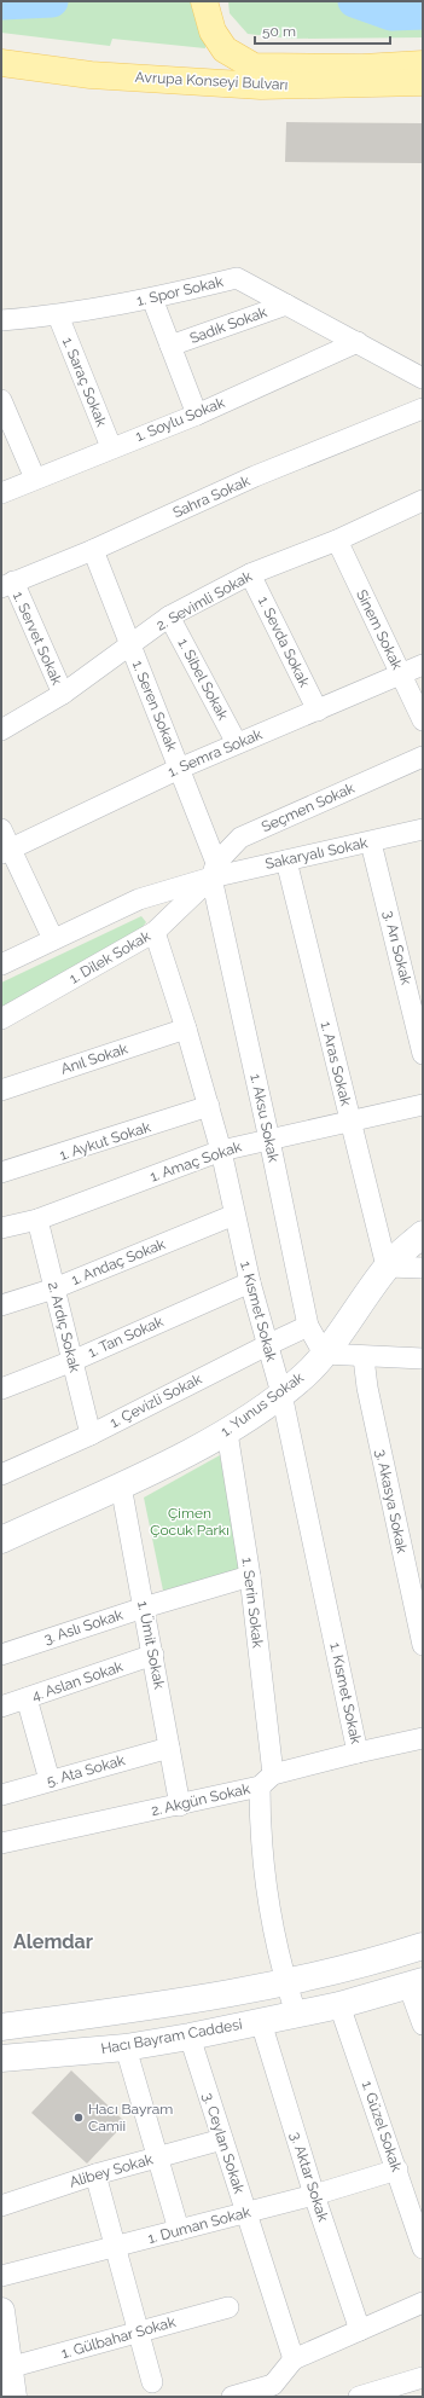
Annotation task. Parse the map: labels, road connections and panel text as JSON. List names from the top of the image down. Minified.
{"streets":{"main road":["Avrupa Konseyi Bulvarı","1. Yunus Sokak","Hacı Bayram Caddesi"],"street":["1. Spor Sokak","Sadık Sokak","1. Saraç Sokak","1. Soylu Sokak","Sahra Sokak","2. Sevimli Sokak","Sinem Sokak","1. Servet Sokak","1. Sevda Sokak","1. Sibel Sokak","1. Seren Sokak","1. Semra Sokak","Seçmen Sokak","Sakaryalı Sokak","3. Arı Sokak","1. Dilek Sokak","Anıl Sokak","1. Aras Sokak","1. Aksu Sokak","1. Aykut Sokak","1. Amaç Sokak","1. Andaç Sokak","1. Kısmet Sokak","2. Ardıç Sokak","1. Tan Sokak","1. Çevizli Sokak","3. Akasya Sokak","1. Serin Sokak","3. Aslı Sokak","1. Ümit Sokak","4. Aslan Sokak","5. Ata Sokak","2. Akgün Sokak","1. Güzel Sokak","3. Ceylan Sokak","Alibey Sokak","3. Aktar Sokak","1. Duman Sokak","1. Gülbahar Sokak"]},"crossings":[["1. Spor Sokak","Sadık Sokak"],["1. Spor Sokak","1. Saraç Sokak"],["1. Spor Sokak","1. Soylu Sokak"],["Sadık Sokak","1. Soylu Sokak"],["1. Saraç Sokak","1. Soylu Sokak"],["Sahra Sokak","1. Servet Sokak"],["Sahra Sokak","1. Seren Sokak"],["2. Sevimli Sokak","Sinem Sokak"],["2. Sevimli Sokak","1. Servet Sokak"],["2. Sevimli Sokak","1. Sevda Sokak"],["2. Sevimli Sokak","1. Sibel Sokak"],["2. Sevimli Sokak","1. Seren Sokak"],["Sinem Sokak","1. Semra Sokak"],["1. Sevda Sokak","1. Semra Sokak"],["1. Sibel Sokak","1. Semra Sokak"],["1. Seren Sokak","1. Semra Sokak"],["1. Seren Sokak","Seçmen Sokak"],["1. Seren Sokak","Sakaryalı Sokak"],["1. Seren Sokak","1. Dilek Sokak"],["1. Seren Sokak","1. Aksu Sokak"],["Seçmen Sokak","Sakaryalı Sokak"],["Seçmen Sokak","1. Dilek Sokak"],["Seçmen Sokak","1. Aksu Sokak"],["Sakaryalı Sokak","3. Arı Sokak"],["Sakaryalı Sokak","1. Dilek Sokak"],["Sakaryalı Sokak","1. Aras Sokak"],["Sakaryalı Sokak","1. Aksu Sokak"],["1. Dilek Sokak","1. Aksu Sokak"],["1. Dilek Sokak","1. Kısmet Sokak"],["Anıl Sokak","1. Kısmet Sokak"],["1. Aras Sokak","1. Amaç Sokak"],["1. Aras Sokak","1. Yunus Sokak"],["1. Aksu Sokak","1. Amaç Sokak"],["1. Aksu Sokak","1. Çevizli Sokak"],["1. Aksu Sokak","1. Yunus Sokak"],["1. Aykut Sokak","1. Kısmet Sokak"],["1. Amaç Sokak","1. Kısmet Sokak"],["1. Amaç Sokak","2. Ardıç Sokak"],["1. Andaç Sokak","1. Kısmet Sokak"],["1. Andaç Sokak","2. Ardıç Sokak"],["1. Kısmet Sokak","1. Tan Sokak"],["1. Kısmet Sokak","1. Çevizli Sokak"],["1. Kısmet Sokak","1. Yunus Sokak"],["1. Kısmet Sokak","2. Akgün Sokak"],["2. Ardıç Sokak","1. Tan Sokak"],["2. Ardıç Sokak","1. Çevizli Sokak"],["1. Yunus Sokak","1. Serin Sokak"],["1. Yunus Sokak","1. Ümit Sokak"],["1. Serin Sokak","3. Aslı Sokak"],["1. Serin Sokak","2. Akgün Sokak"],["1. Serin Sokak","Hacı Bayram Caddesi"],["3. Aslı Sokak","1. Ümit Sokak"],["1. Ümit Sokak","4. Aslan Sokak"],["1. Ümit Sokak","5. Ata Sokak"],["1. Ümit Sokak","2. Akgün Sokak"],["Hacı Bayram Caddesi","1. Güzel Sokak"],["Hacı Bayram Caddesi","3. Ceylan Sokak"],["Hacı Bayram Caddesi","3. Aktar Sokak"],["1. Güzel Sokak","1. Duman Sokak"],["3. Ceylan Sokak","Alibey Sokak"],["3. Ceylan Sokak","1. Duman Sokak"],["3. Aktar Sokak","1. Duman Sokak"]],"districts":["Alemdar"],"parks":["Çimen Çocuk Parkı"],"places":["Hacı Bayram Camii"],"scale_bar":"50 m"}
